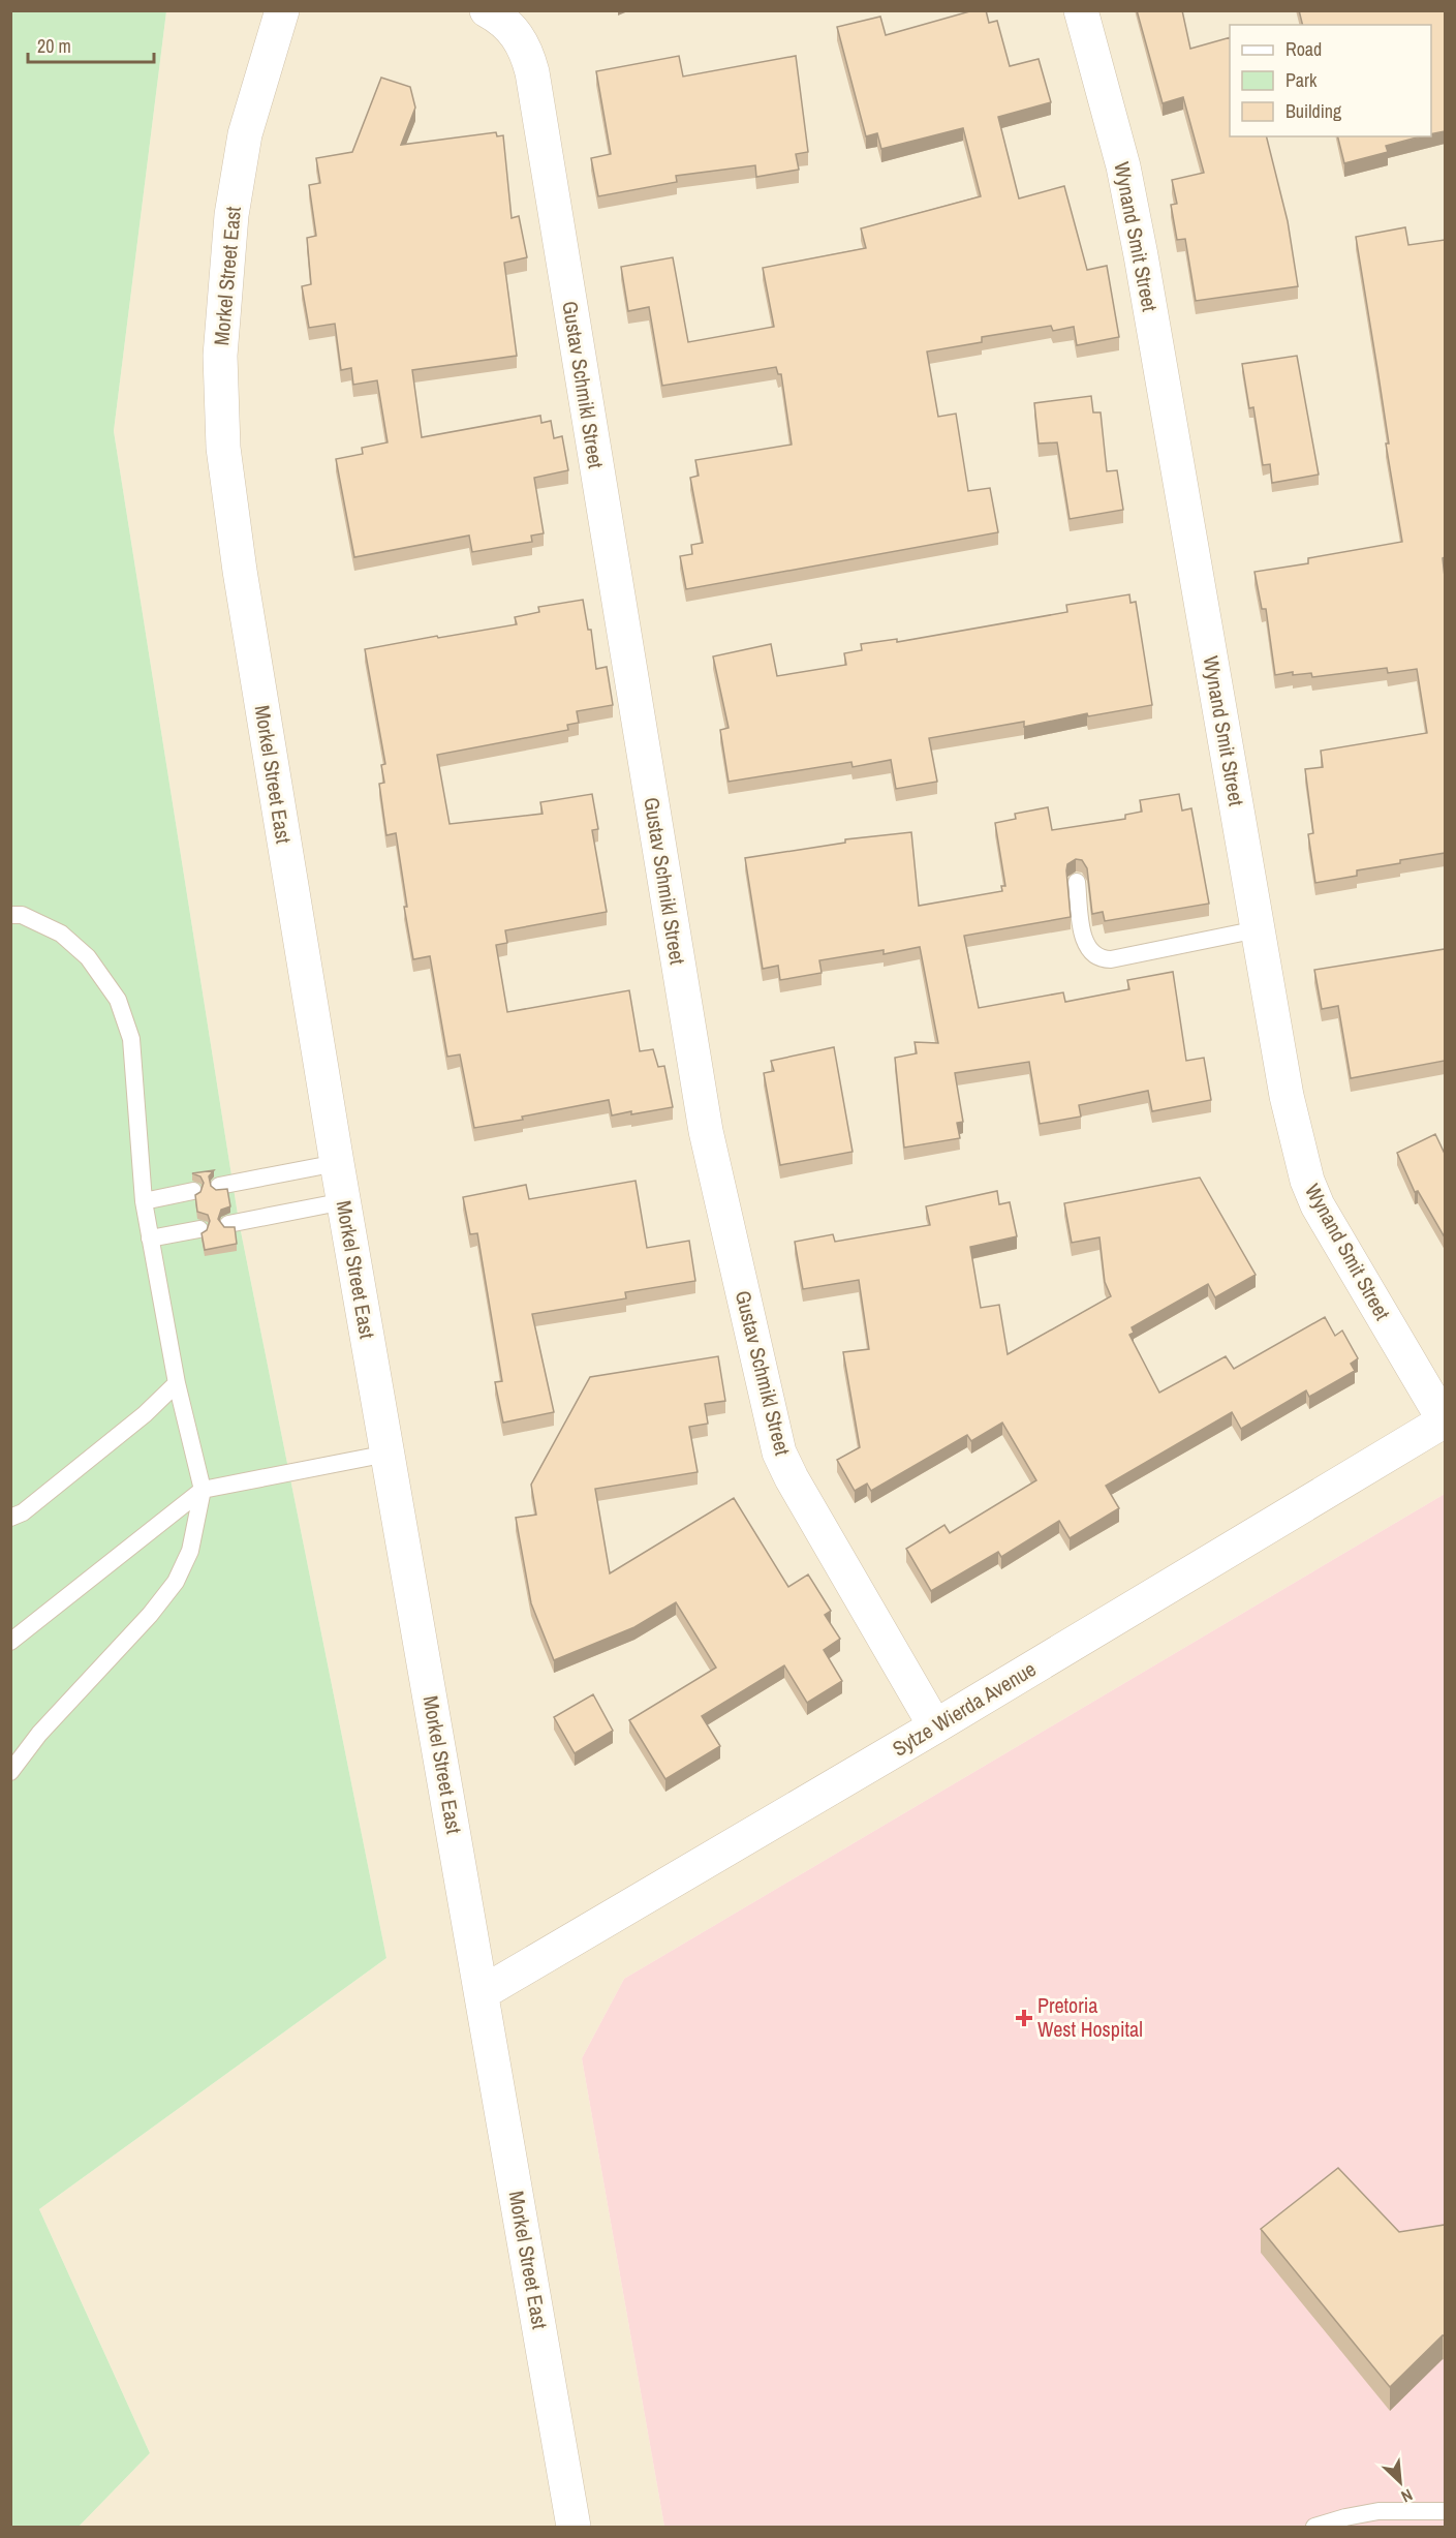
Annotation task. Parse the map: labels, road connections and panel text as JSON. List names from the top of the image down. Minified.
{"streets":{"street":["Wynand Smit Street","Morkel Street East","Gustav Schmikl Street","Sytze Wierda Avenue"]},"crossings":[["Wynand Smit Street","Sytze Wierda Avenue"],["Morkel Street East","Sytze Wierda Avenue"],["Gustav Schmikl Street","Sytze Wierda Avenue"]],"places":{"health":["Pretoria West Hospital"]},"legend":["Road","Park","Building"],"scale_bar":"20 m","north":"bottom right"}
